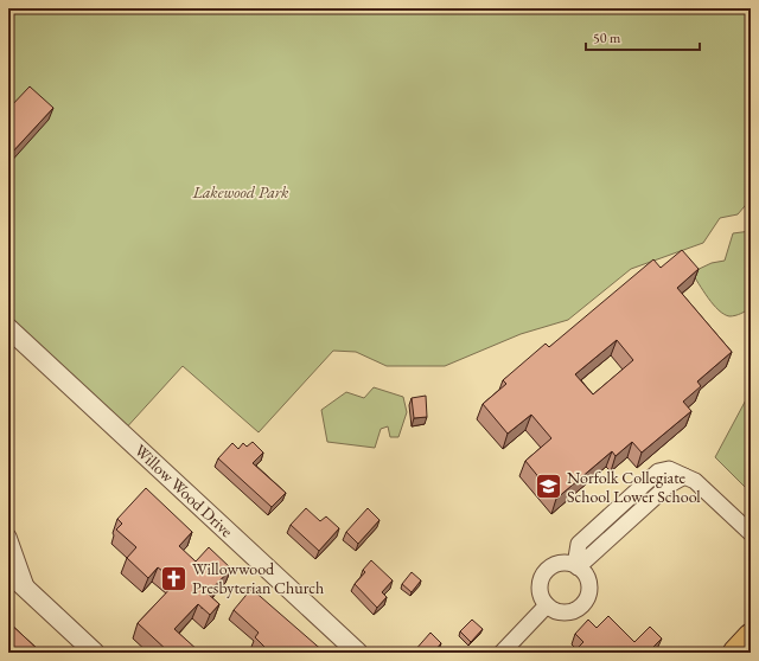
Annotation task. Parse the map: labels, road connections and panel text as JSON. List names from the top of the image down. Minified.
{"streets":{"street":["Willow Wood Drive"]},"parks":["Lakewood Park"],"places":{"school or university":["Norfolk Collegiate School Lower School"],"church":["Willowwood Presbyterian Church"]},"scale_bar":"50 m"}
